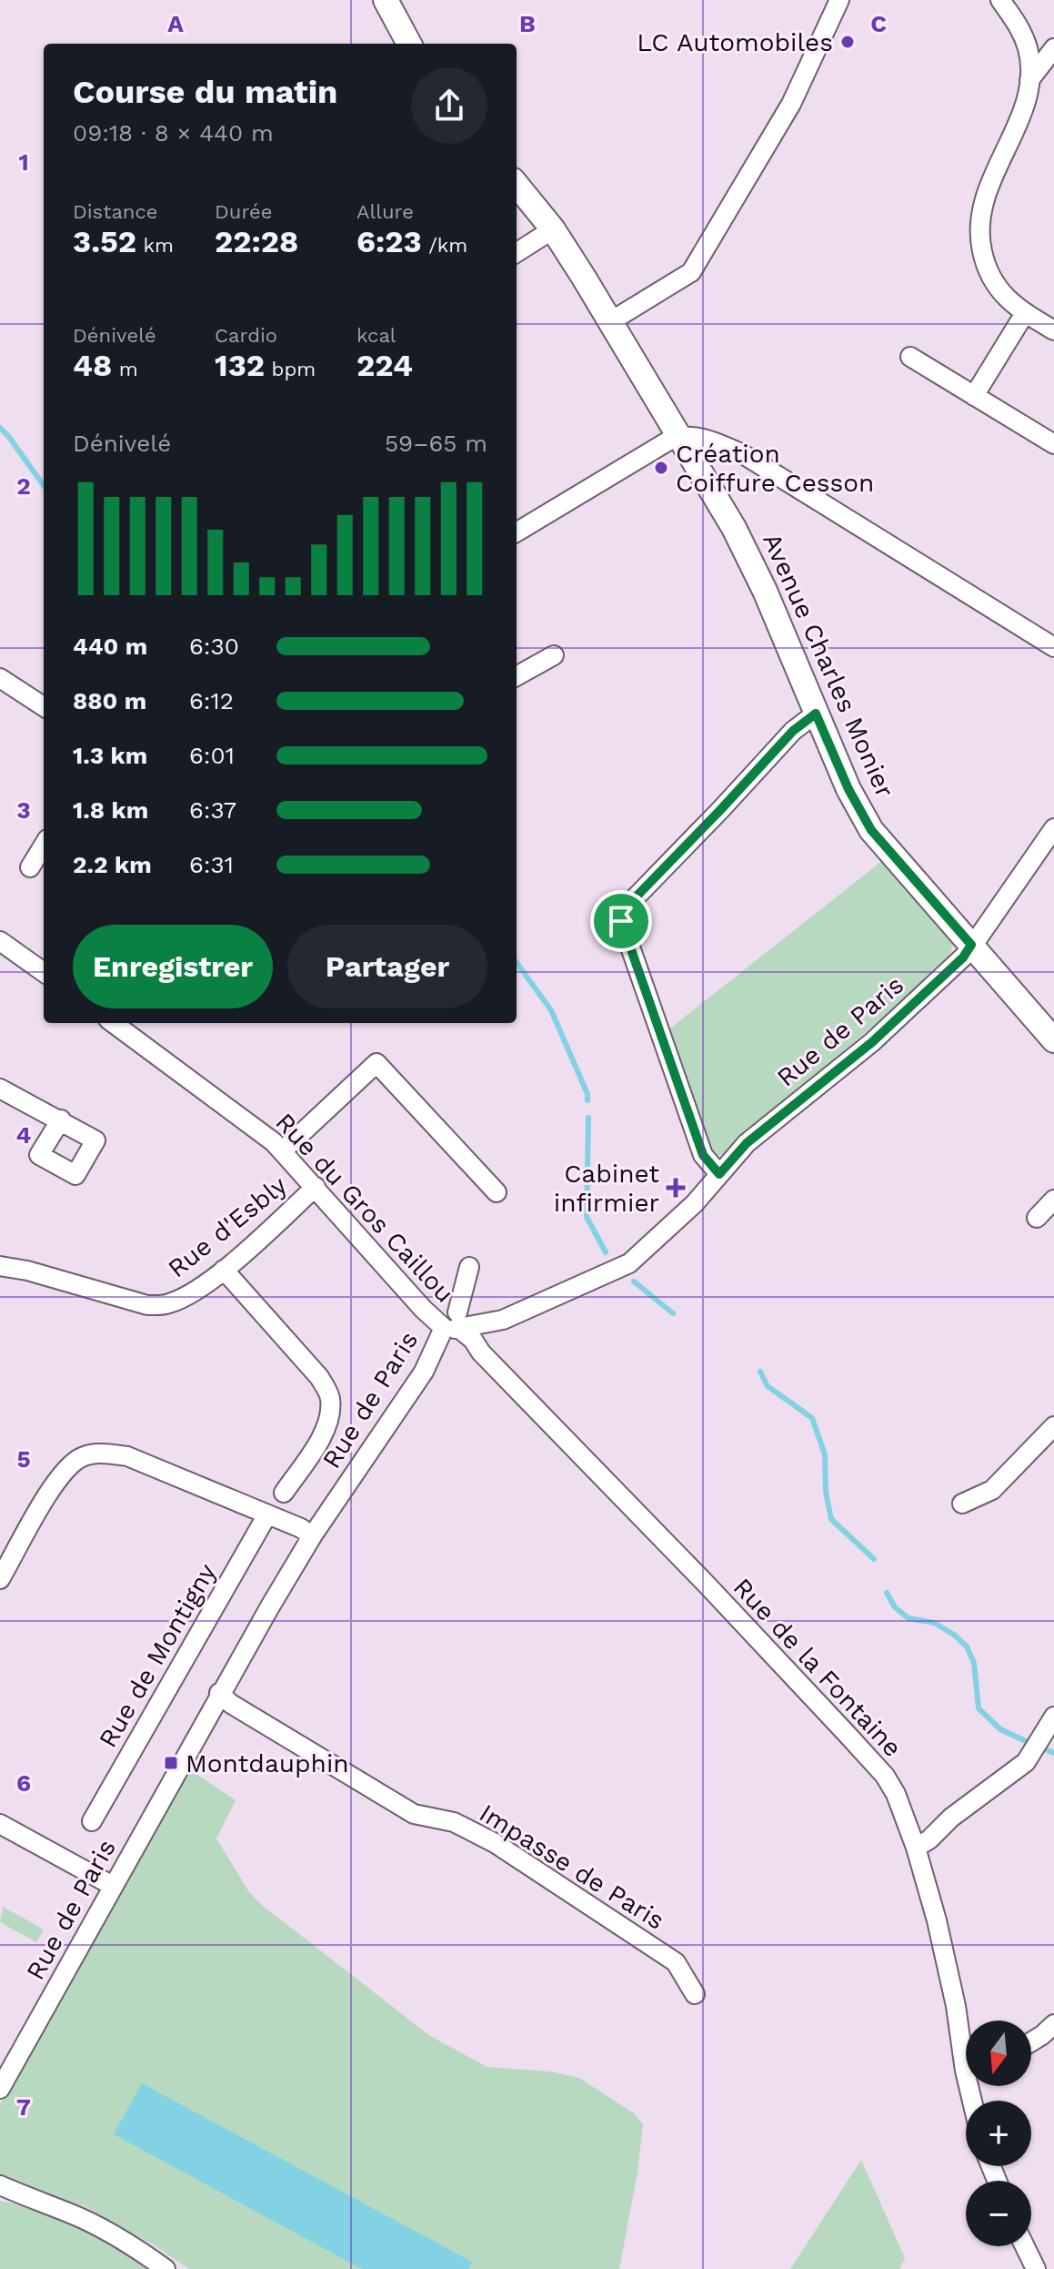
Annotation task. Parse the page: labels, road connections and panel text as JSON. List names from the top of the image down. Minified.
{"streets":{"street":["Avenue Charles Monier","Rue de Paris","Rue du Gros Caillou","Rue d'Esbly","Rue de Montigny","Rue de la Fontaine","Impasse de Paris"]},"crossings":[["Avenue Charles Monier","Rue de Paris"],["Rue de Paris","Rue du Gros Caillou"],["Rue de Paris","Rue de la Fontaine"],["Rue de Paris","Impasse de Paris"],["Rue du Gros Caillou","Rue d'Esbly"],["Rue du Gros Caillou","Rue de la Fontaine"]],"places":{"other":["LC Automobiles","Création Coiffure Cesson"],"health":["Cabinet infirmier"],"transit":["Montdauphin"]},"north":"bottom","page":{"heading":["Course du matin","09:18 · 8 × 440 m"],"stats":[["Distance","3.52 km"],["Durée","22:28"],["Allure","6:23 /km"],["Dénivelé","48 m"],["Cardio","132 bpm"],["kcal","224"]],"chart":["Dénivelé","59–65 m"],"list":[{"name":"440 m","note":"6:30"},{"name":"880 m","note":"6:12"},{"name":"1.3 km","note":"6:01"},{"name":"1.8 km","note":"6:37"},{"name":"2.2 km","note":"6:31"}],"buttons":["Enregistrer","Partager"],"map_buttons":["+","−"]},"grid":{"columns":["A","B","C"],"rows":["1","2","3","4","5","6","7"]}}
